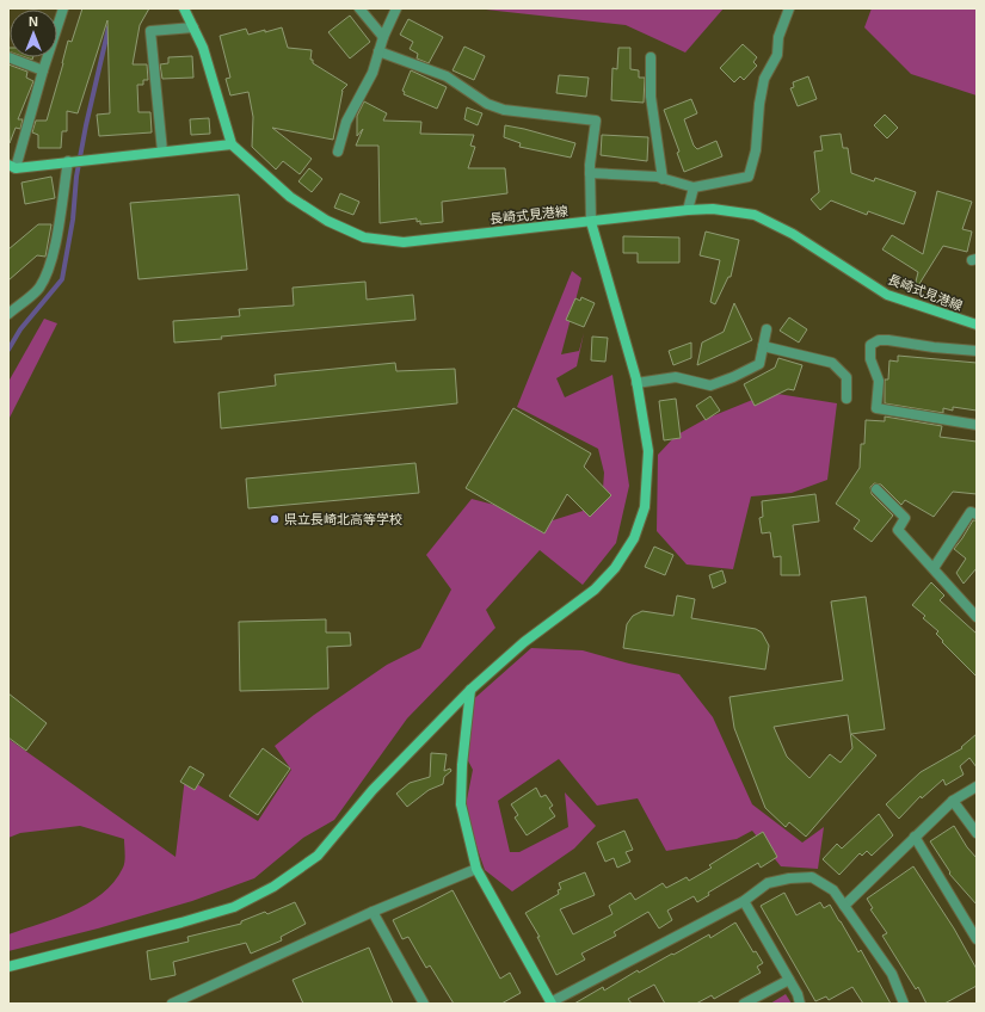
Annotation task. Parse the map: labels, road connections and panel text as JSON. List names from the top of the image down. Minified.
{"streets":{"street":["長崎式見港線"]},"places":["県立長崎北高等学校"],"north":"top"}
